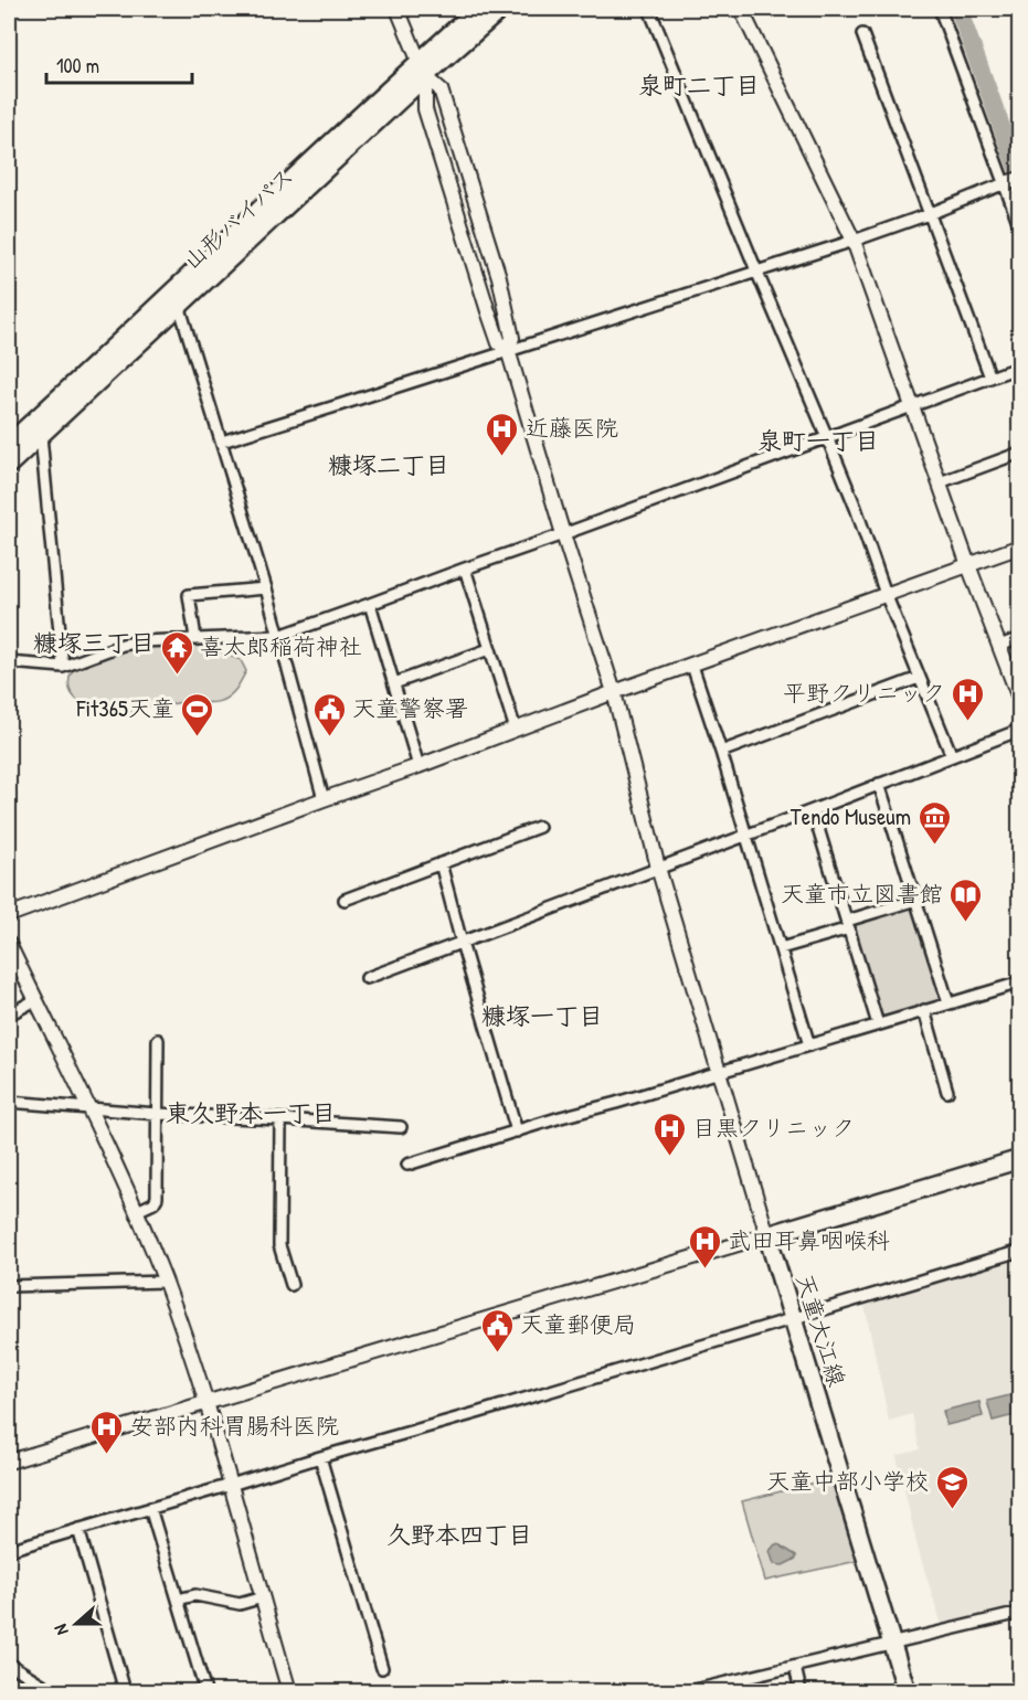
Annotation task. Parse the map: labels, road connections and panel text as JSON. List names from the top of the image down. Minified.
{"streets":{"main road":["山形バイパス","天童大江線"]},"districts":["泉町二丁目","泉町一丁目","糠塚二丁目","糠塚三丁目","糠塚一丁目","東久野本一丁目","久野本四丁目"],"places":{"hospital":["近藤医院","平野クリニック","目黒クリニック","武田耳鼻咽喉科","安部内科胃腸科医院"],"temple":["喜太郎稲荷神社"],"sports":["Fit365天童"],"public building":["天童警察署","天童郵便局"],"museum":["Tendo Museum"],"library":["天童市立図書館"],"school or university":["天童中部小学校"]},"scale_bar":"100 m","north":"left"}
